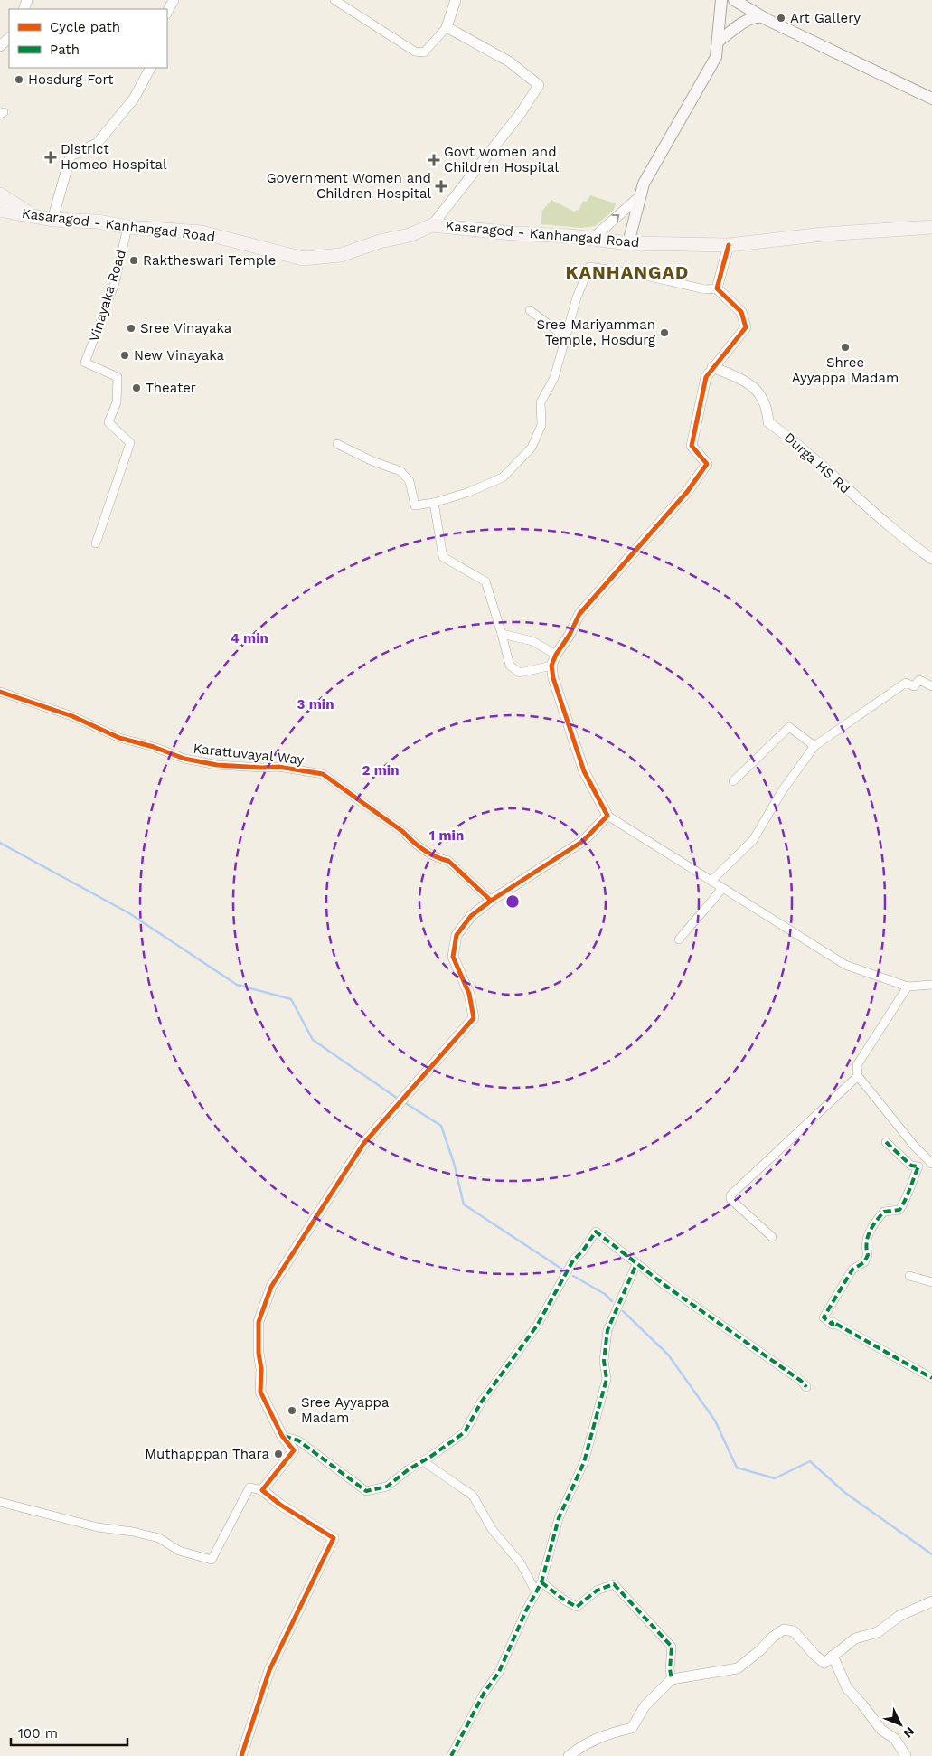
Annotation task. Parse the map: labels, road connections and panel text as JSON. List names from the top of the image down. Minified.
{"streets":{"main road":["Kasaragod - Kanhangad Road"],"street":["Vinayaka Road","Durga HS Rd","Karattuvayal Way"]},"crossings":[["Kasaragod - Kanhangad Road","Vinayaka Road"]],"districts":["KANHANGAD"],"places":{"other":["Art Gallery","Hosdurg Fort","Raktheswari Temple","Sree Vinayaka","Sree Mariyamman Temple, Hosdurg","Shree Ayyappa Madam","New Vinayaka","Theater","Sree Ayyappa Madam","Muthapppan Thara"],"health":["District Homeo Hospital","Govt women and Children Hospital","Government Women and Children Hospital"]},"legend":["Cycle path","Path"],"scale_bar":"100 m","north":"bottom right","rings":["4 min","3 min","2 min","1 min"]}
